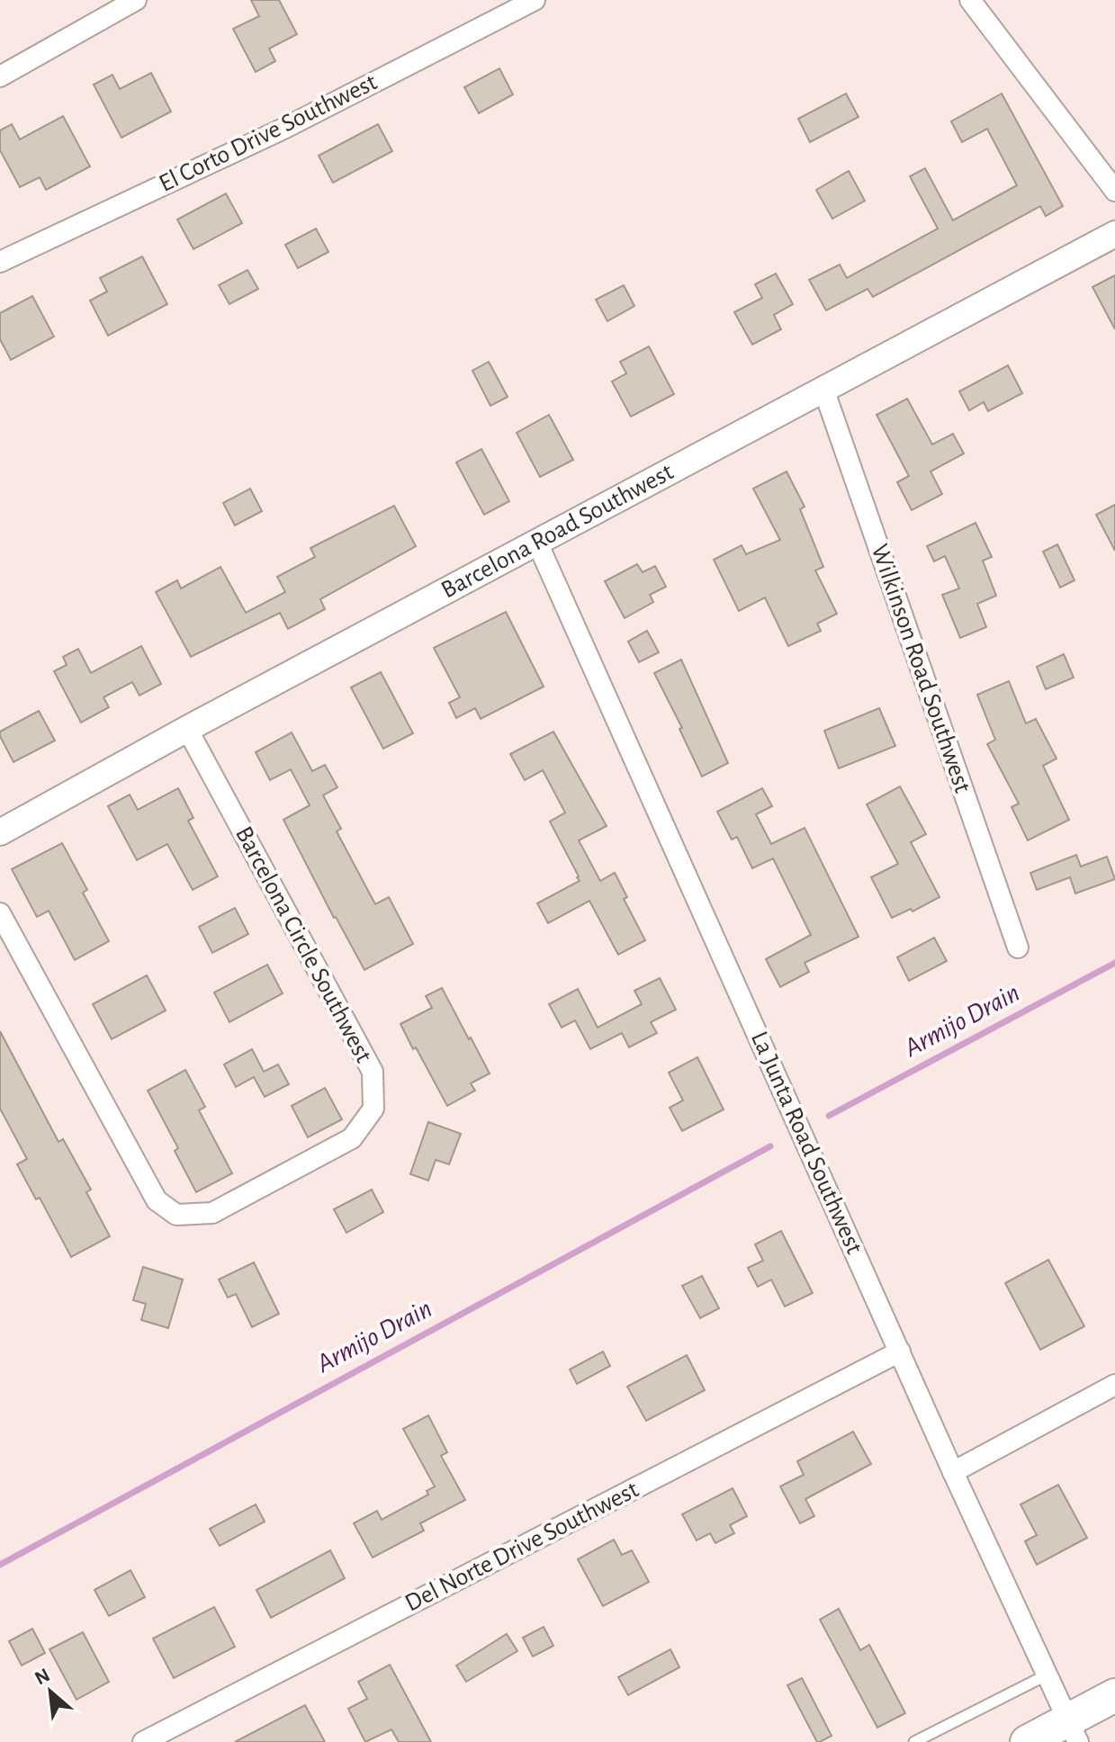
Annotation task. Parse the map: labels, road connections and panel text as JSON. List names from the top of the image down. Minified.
{"streets":{"street":["El Corto Drive Southwest","Barcelona Road Southwest","Wilkinson Road Southwest","Barcelona Circle Southwest","La Junta Road Southwest","Del Norte Drive Southwest"]},"crossings":[["Barcelona Road Southwest","Wilkinson Road Southwest"],["Barcelona Road Southwest","Barcelona Circle Southwest"],["Barcelona Road Southwest","La Junta Road Southwest"],["La Junta Road Southwest","Del Norte Drive Southwest"]],"water":["Armijo Drain"],"north":"top left"}
